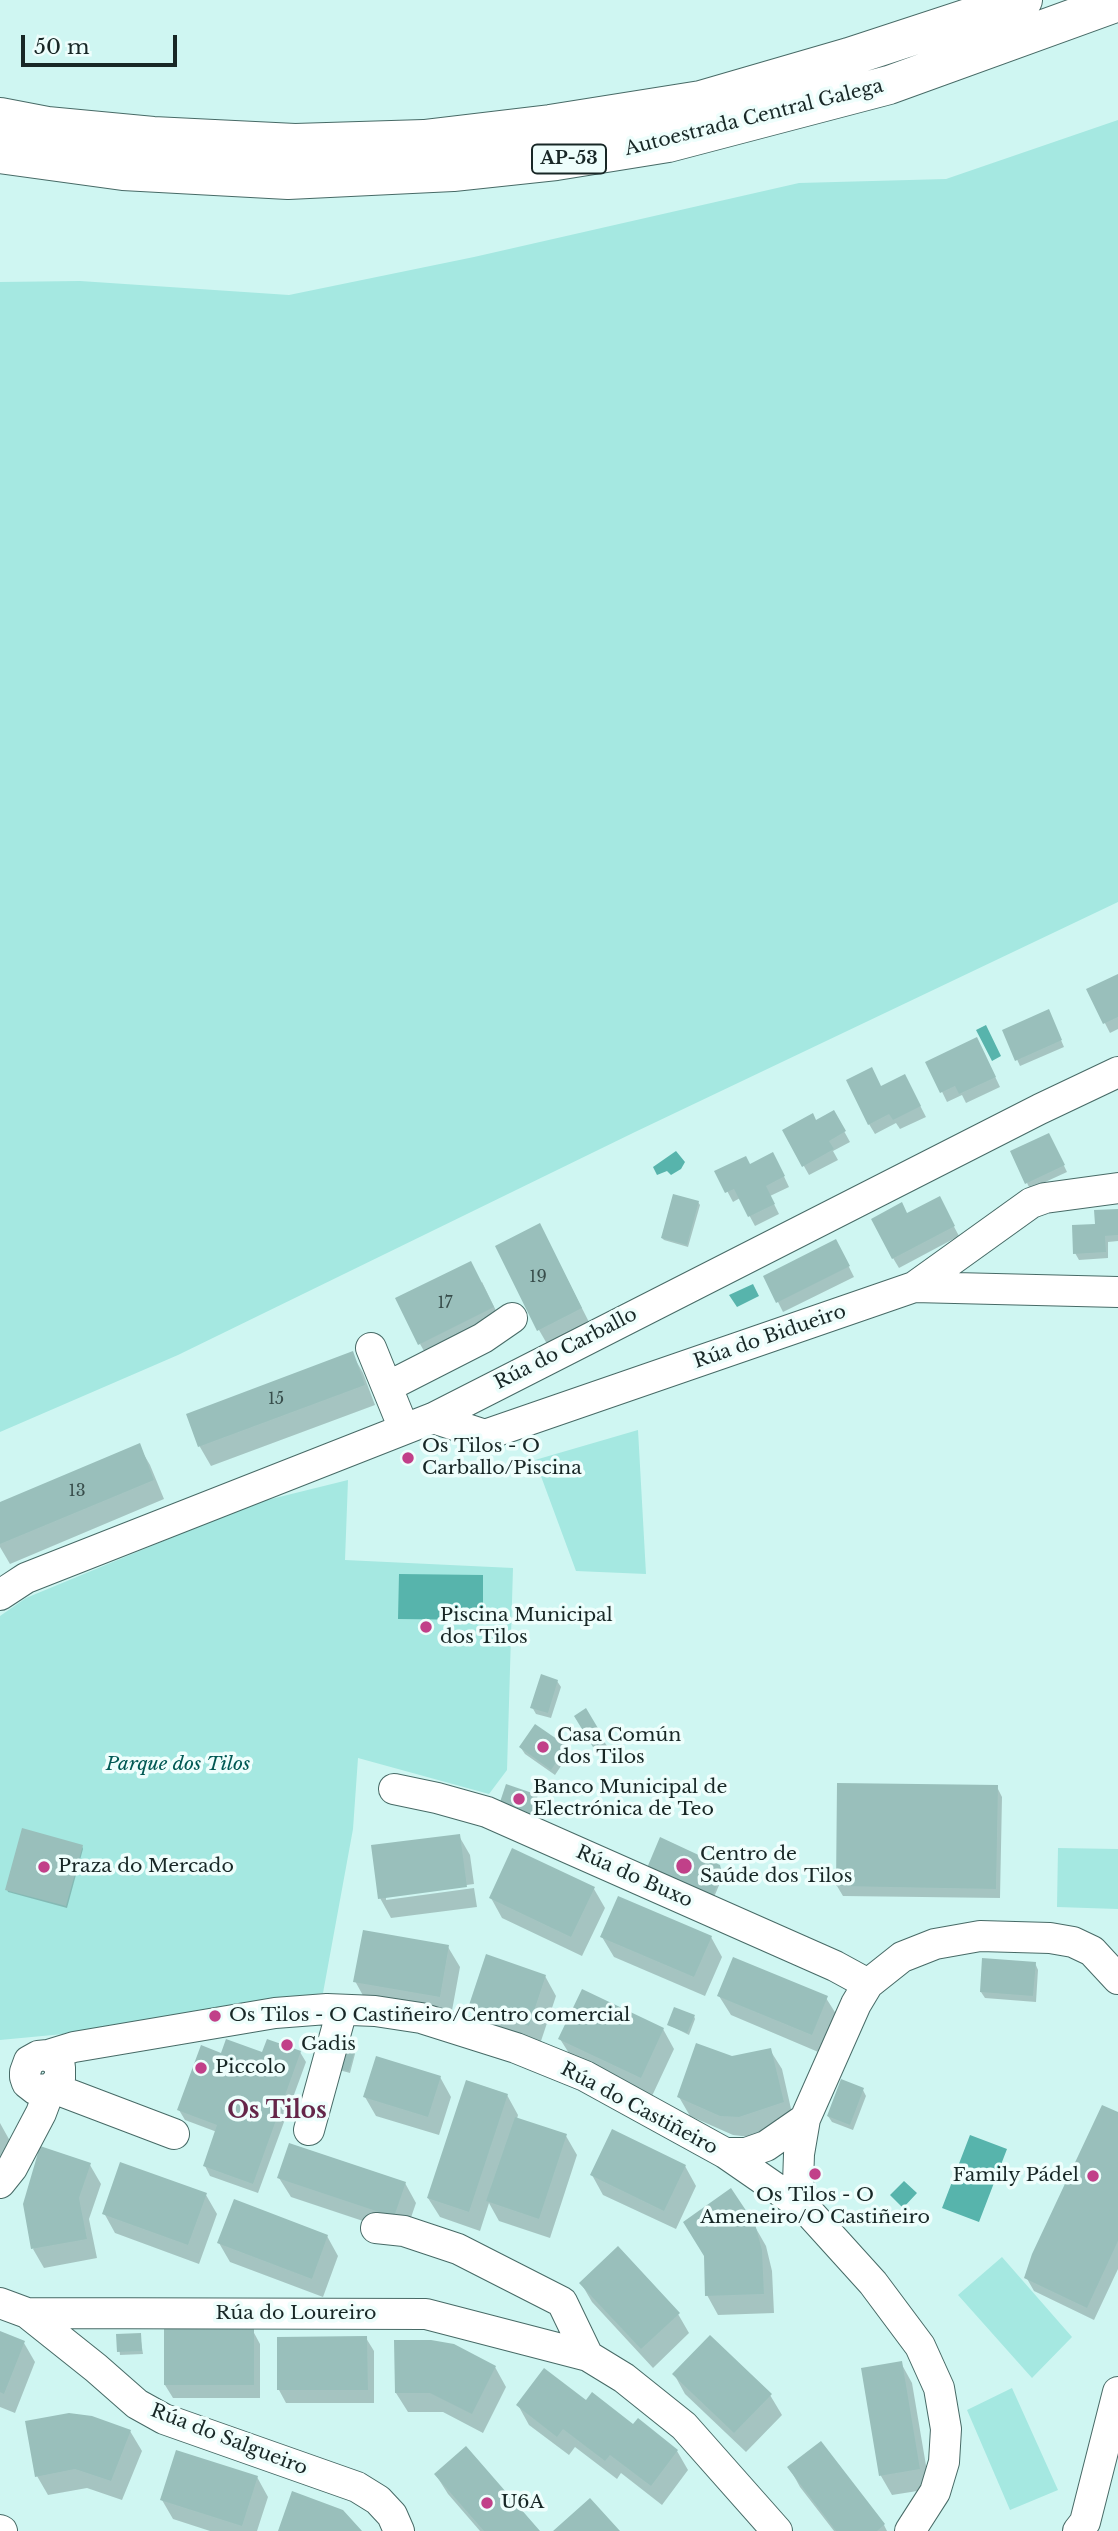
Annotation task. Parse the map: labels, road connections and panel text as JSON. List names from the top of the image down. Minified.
{"streets":{"highway":["Autoestrada Central Galega","AP-53"],"street":["Rúa do Bidueiro","Rúa do Carballo","Rúa do Buxo","Rúa do Castiñeiro","Rúa do Loureiro","Rúa do Salgueiro"]},"crossings":[["Rúa do Bidueiro","Rúa do Carballo"],["Rúa do Loureiro","Rúa do Salgueiro"]],"districts":["Os Tilos"],"parks":["Parque dos Tilos"],"places":["Os Tilos - O Carballo/Piscina","Piscina Municipal dos Tilos","Casa Común dos Tilos","Banco Municipal de Electrónica de Teo","Centro de Saúde dos Tilos","Praza do Mercado","Os Tilos - O Castiñeiro/Centro comercial","Gadis","Piccolo","Os Tilos - O Ameneiro/O Castiñeiro","Family Pádel","U6A"],"house_numbers":["19","17","15","13"],"scale_bar":"50 m"}
